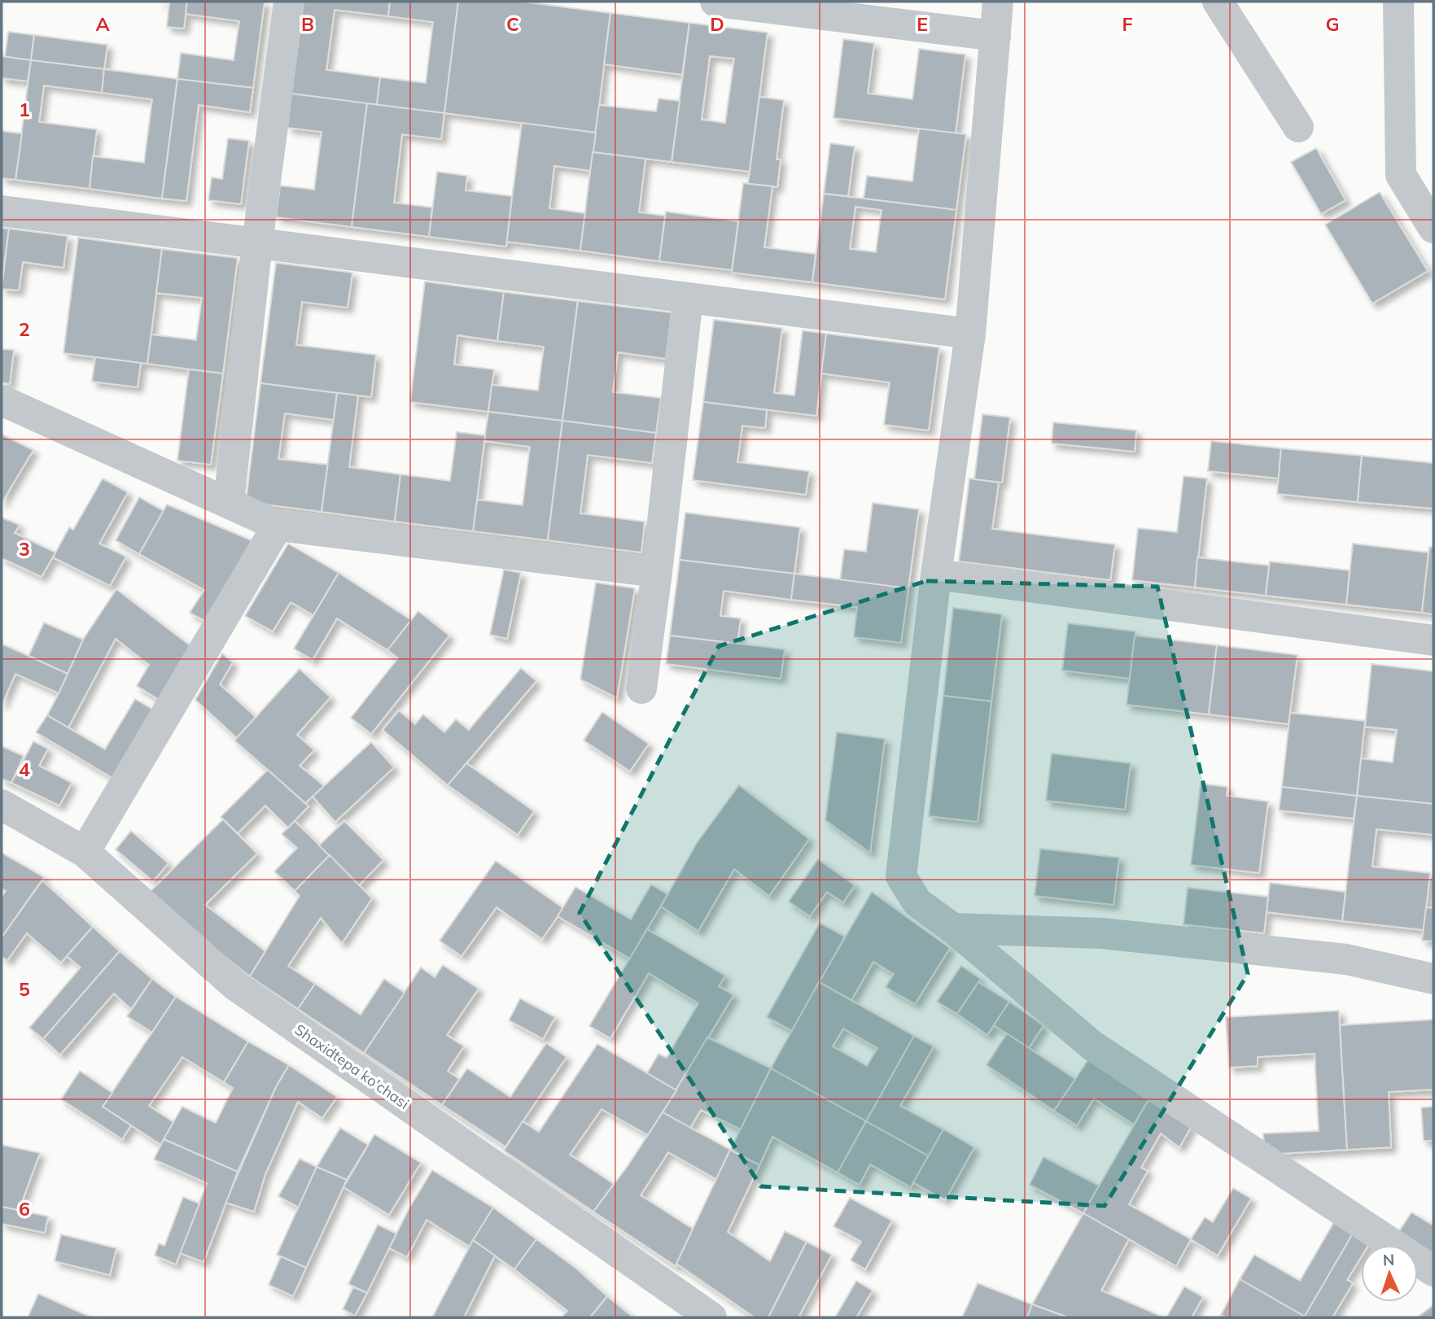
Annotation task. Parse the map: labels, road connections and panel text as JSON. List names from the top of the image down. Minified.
{"streets":{"street":["Shaxidtepa ko'chasi"]},"north":"top","grid":{"columns":["A","B","C","D","E","F","G"],"rows":["1","2","3","4","5","6"]}}
